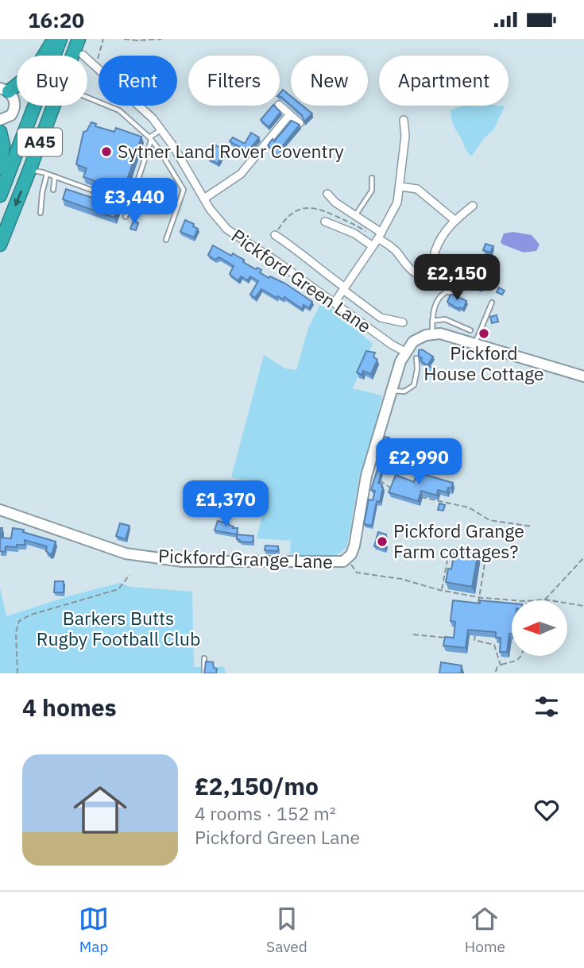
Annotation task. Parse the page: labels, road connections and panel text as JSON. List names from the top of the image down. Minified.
{"streets":{"highway":["A45"],"street":["Pickford Green Lane","Pickford Grange Lane"]},"crossings":[["Pickford Green Lane","Pickford Grange Lane"]],"parks":["Barkers Butts Rugby Football Club"],"places":["Sytner Land Rover Coventry","Pickford House Cottage","Pickford Grange Farm cottages?"],"north":"left","page":{"status":"16:20","chip":["Buy","Rent","Filters","New","Apartment"],"price":["£3,440","£2,150","£2,990","£1,370"],"heading":"4 homes","list":[{"name":"£2,150/mo","note":"4 rooms · 152 m² · Pickford Green Lane"}],"tabs":["Map","Saved","Home"]}}
